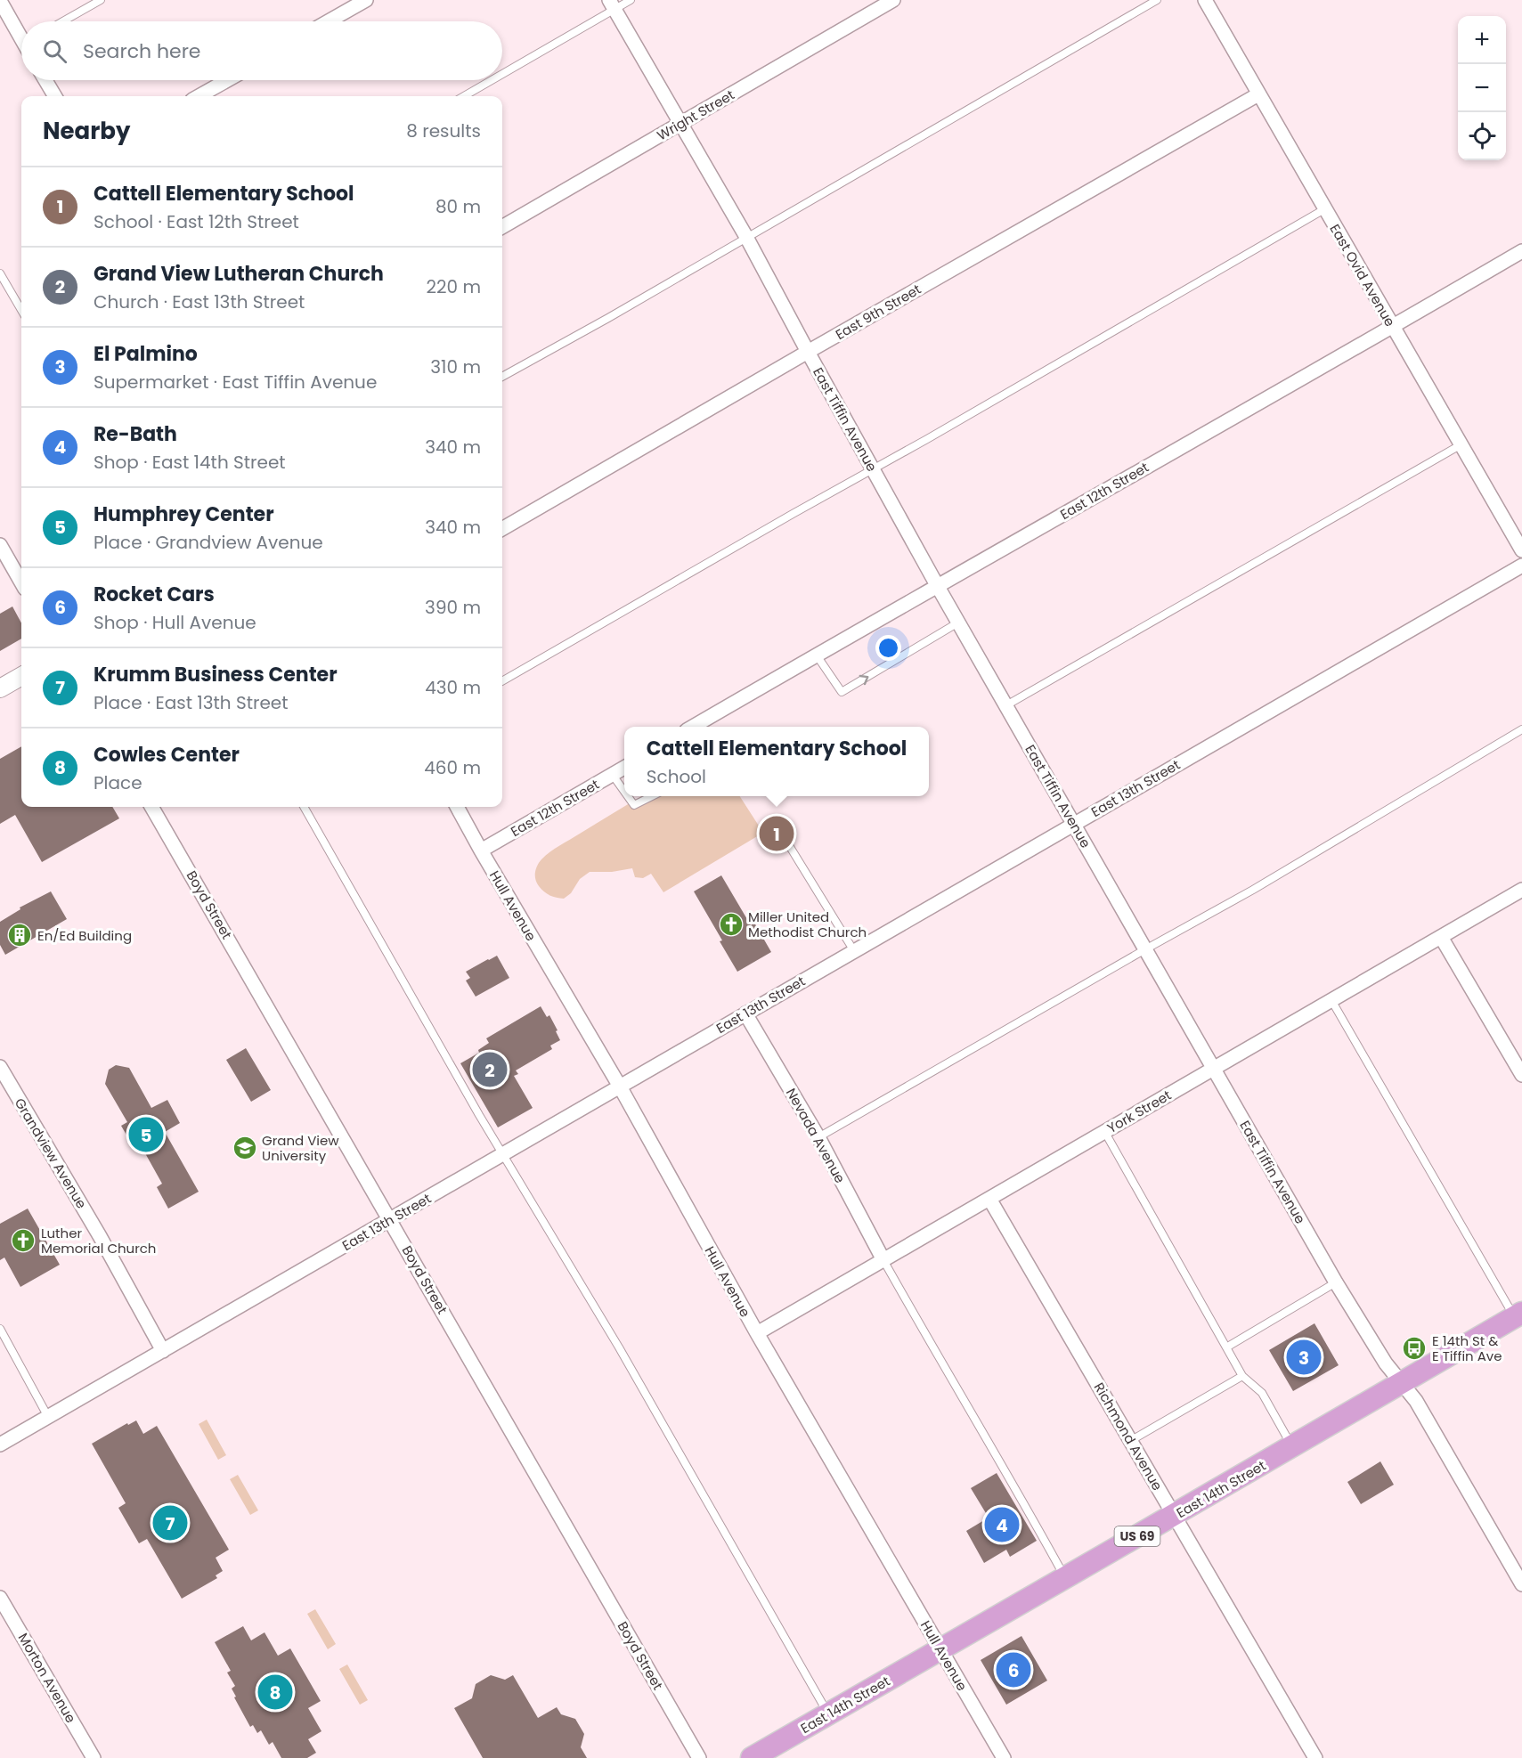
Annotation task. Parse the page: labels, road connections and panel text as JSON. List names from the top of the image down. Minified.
{"streets":{"main road":["East 14th Street","US 69"],"street":["Wright Street","East Ovid Avenue","East 9th Street","East Tiffin Avenue","East 12th Street","East 13th Street","Boyd Street","Hull Avenue","York Street","Nevada Avenue","Grandview Avenue","Richmond Avenue","Morton Avenue"]},"crossings":[["Wright Street","East Tiffin Avenue"],["East Ovid Avenue","East 9th Street"],["East Ovid Avenue","East 12th Street"],["East 9th Street","East Tiffin Avenue"],["East Tiffin Avenue","East 12th Street"],["East Tiffin Avenue","East 13th Street"],["East Tiffin Avenue","York Street"],["East Tiffin Avenue","East 14th Street"],["East 12th Street","Hull Avenue"],["East 13th Street","Boyd Street"],["East 13th Street","Hull Avenue"],["East 13th Street","Nevada Avenue"],["East 13th Street","Grandview Avenue"],["Hull Avenue","York Street"],["Hull Avenue","East 14th Street"],["York Street","Nevada Avenue"],["York Street","Richmond Avenue"],["Richmond Avenue","East 14th Street"]],"places":{"church":["Miller United Methodist Church","Luther Memorial Church"],"building":["En/Ed Building"],"school or university":["Grand View University"],"bus stop":["E 14th St & E Tiffin Ave"]},"page":{"map_buttons":["+","−"],"search":"Search here","heading":["Nearby","8 results"],"list":[{"mark":"1","name":"Cattell Elementary School","note":"School · East 12th Street","value":"80 m"},{"mark":"2","name":"Grand View Lutheran Church","note":"Church · East 13th Street","value":"220 m"},{"mark":"3","name":"El Palmino","note":"Supermarket · East Tiffin Avenue","value":"310 m"},{"mark":"4","name":"Re-Bath","note":"Shop · East 14th Street","value":"340 m"},{"mark":"5","name":"Humphrey Center","note":"Place · Grandview Avenue","value":"340 m"},{"mark":"6","name":"Rocket Cars","note":"Shop · Hull Avenue","value":"390 m"},{"mark":"7","name":"Krumm Business Center","note":"Place · East 13th Street","value":"430 m"},{"mark":"8","name":"Cowles Center","note":"Place","value":"460 m"}],"popup":["Cattell Elementary School","School"],"pins":["1","2","5","3","7","4","6","8"]}}
